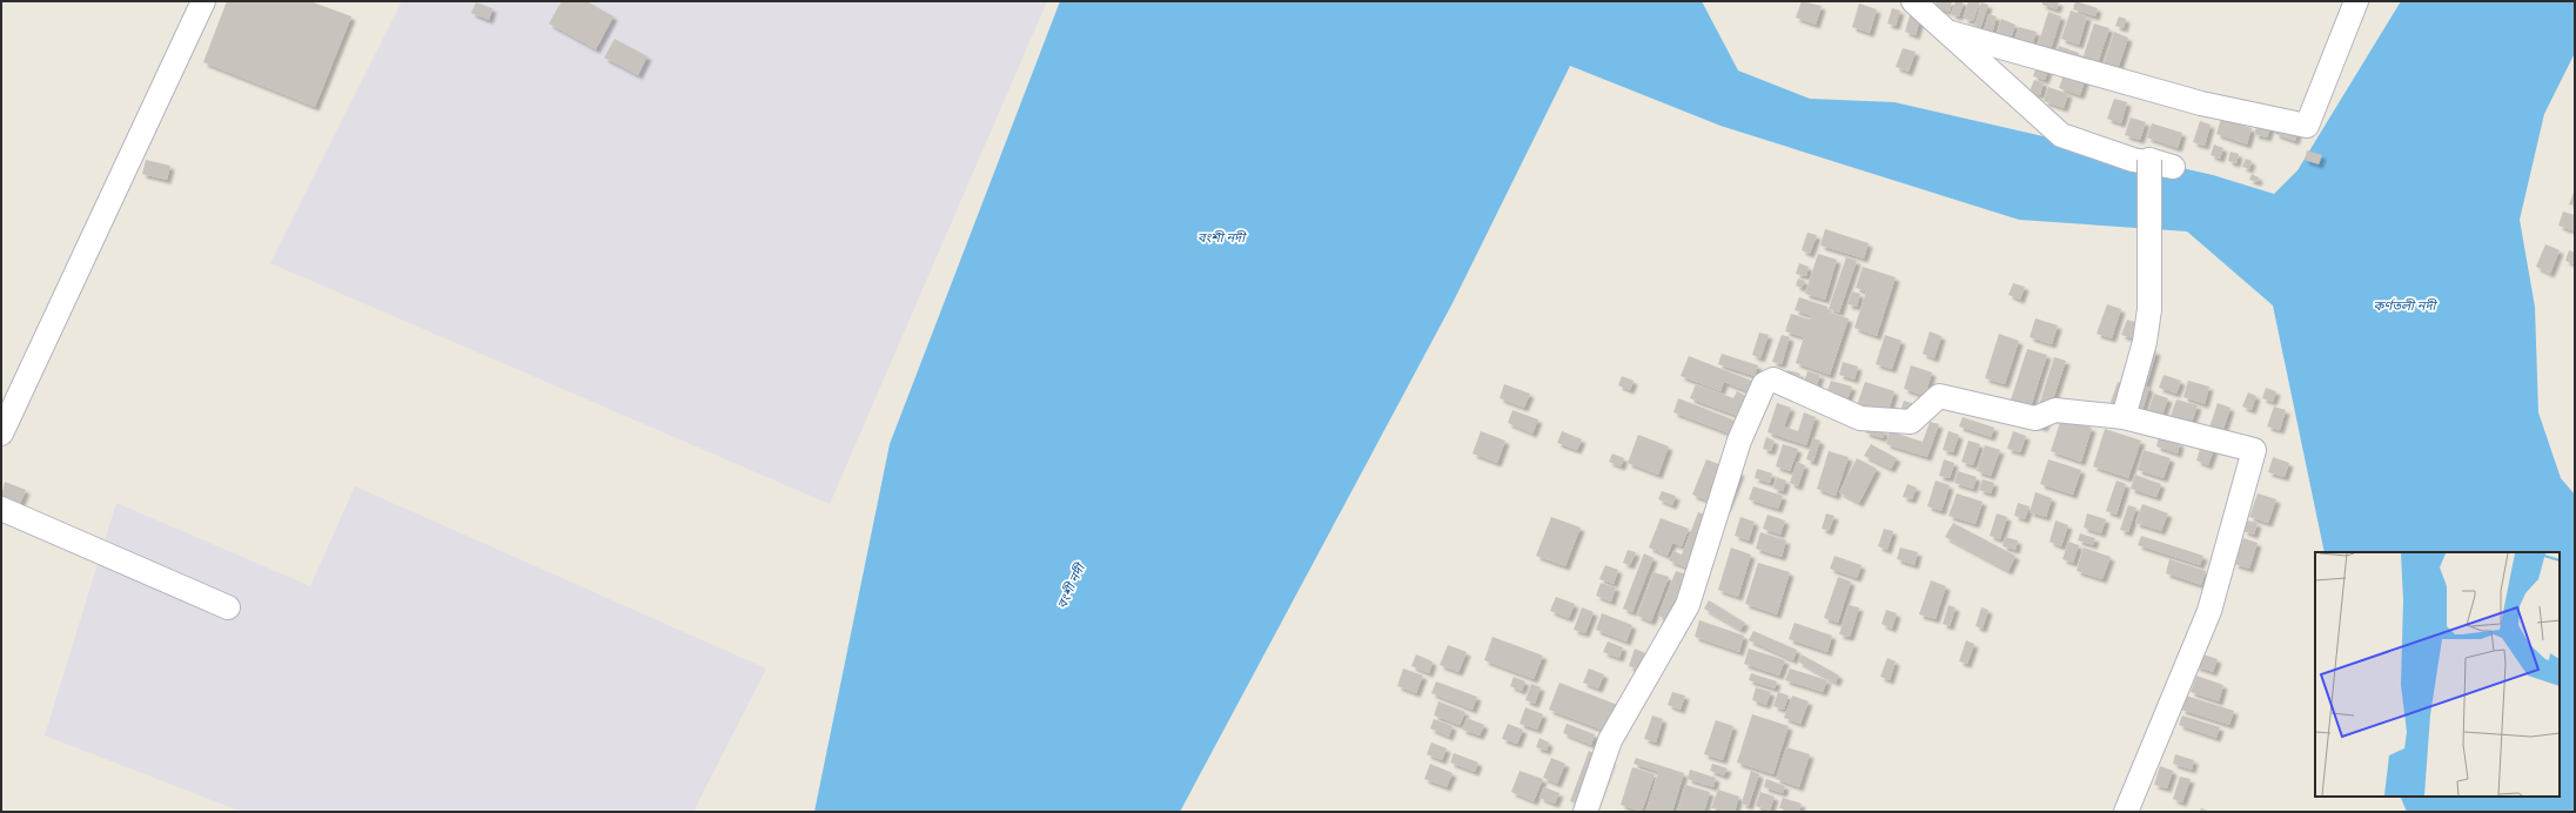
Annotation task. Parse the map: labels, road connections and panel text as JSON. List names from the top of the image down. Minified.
{"water":["বংশী নদী","কর্ণতলী নদী"]}
